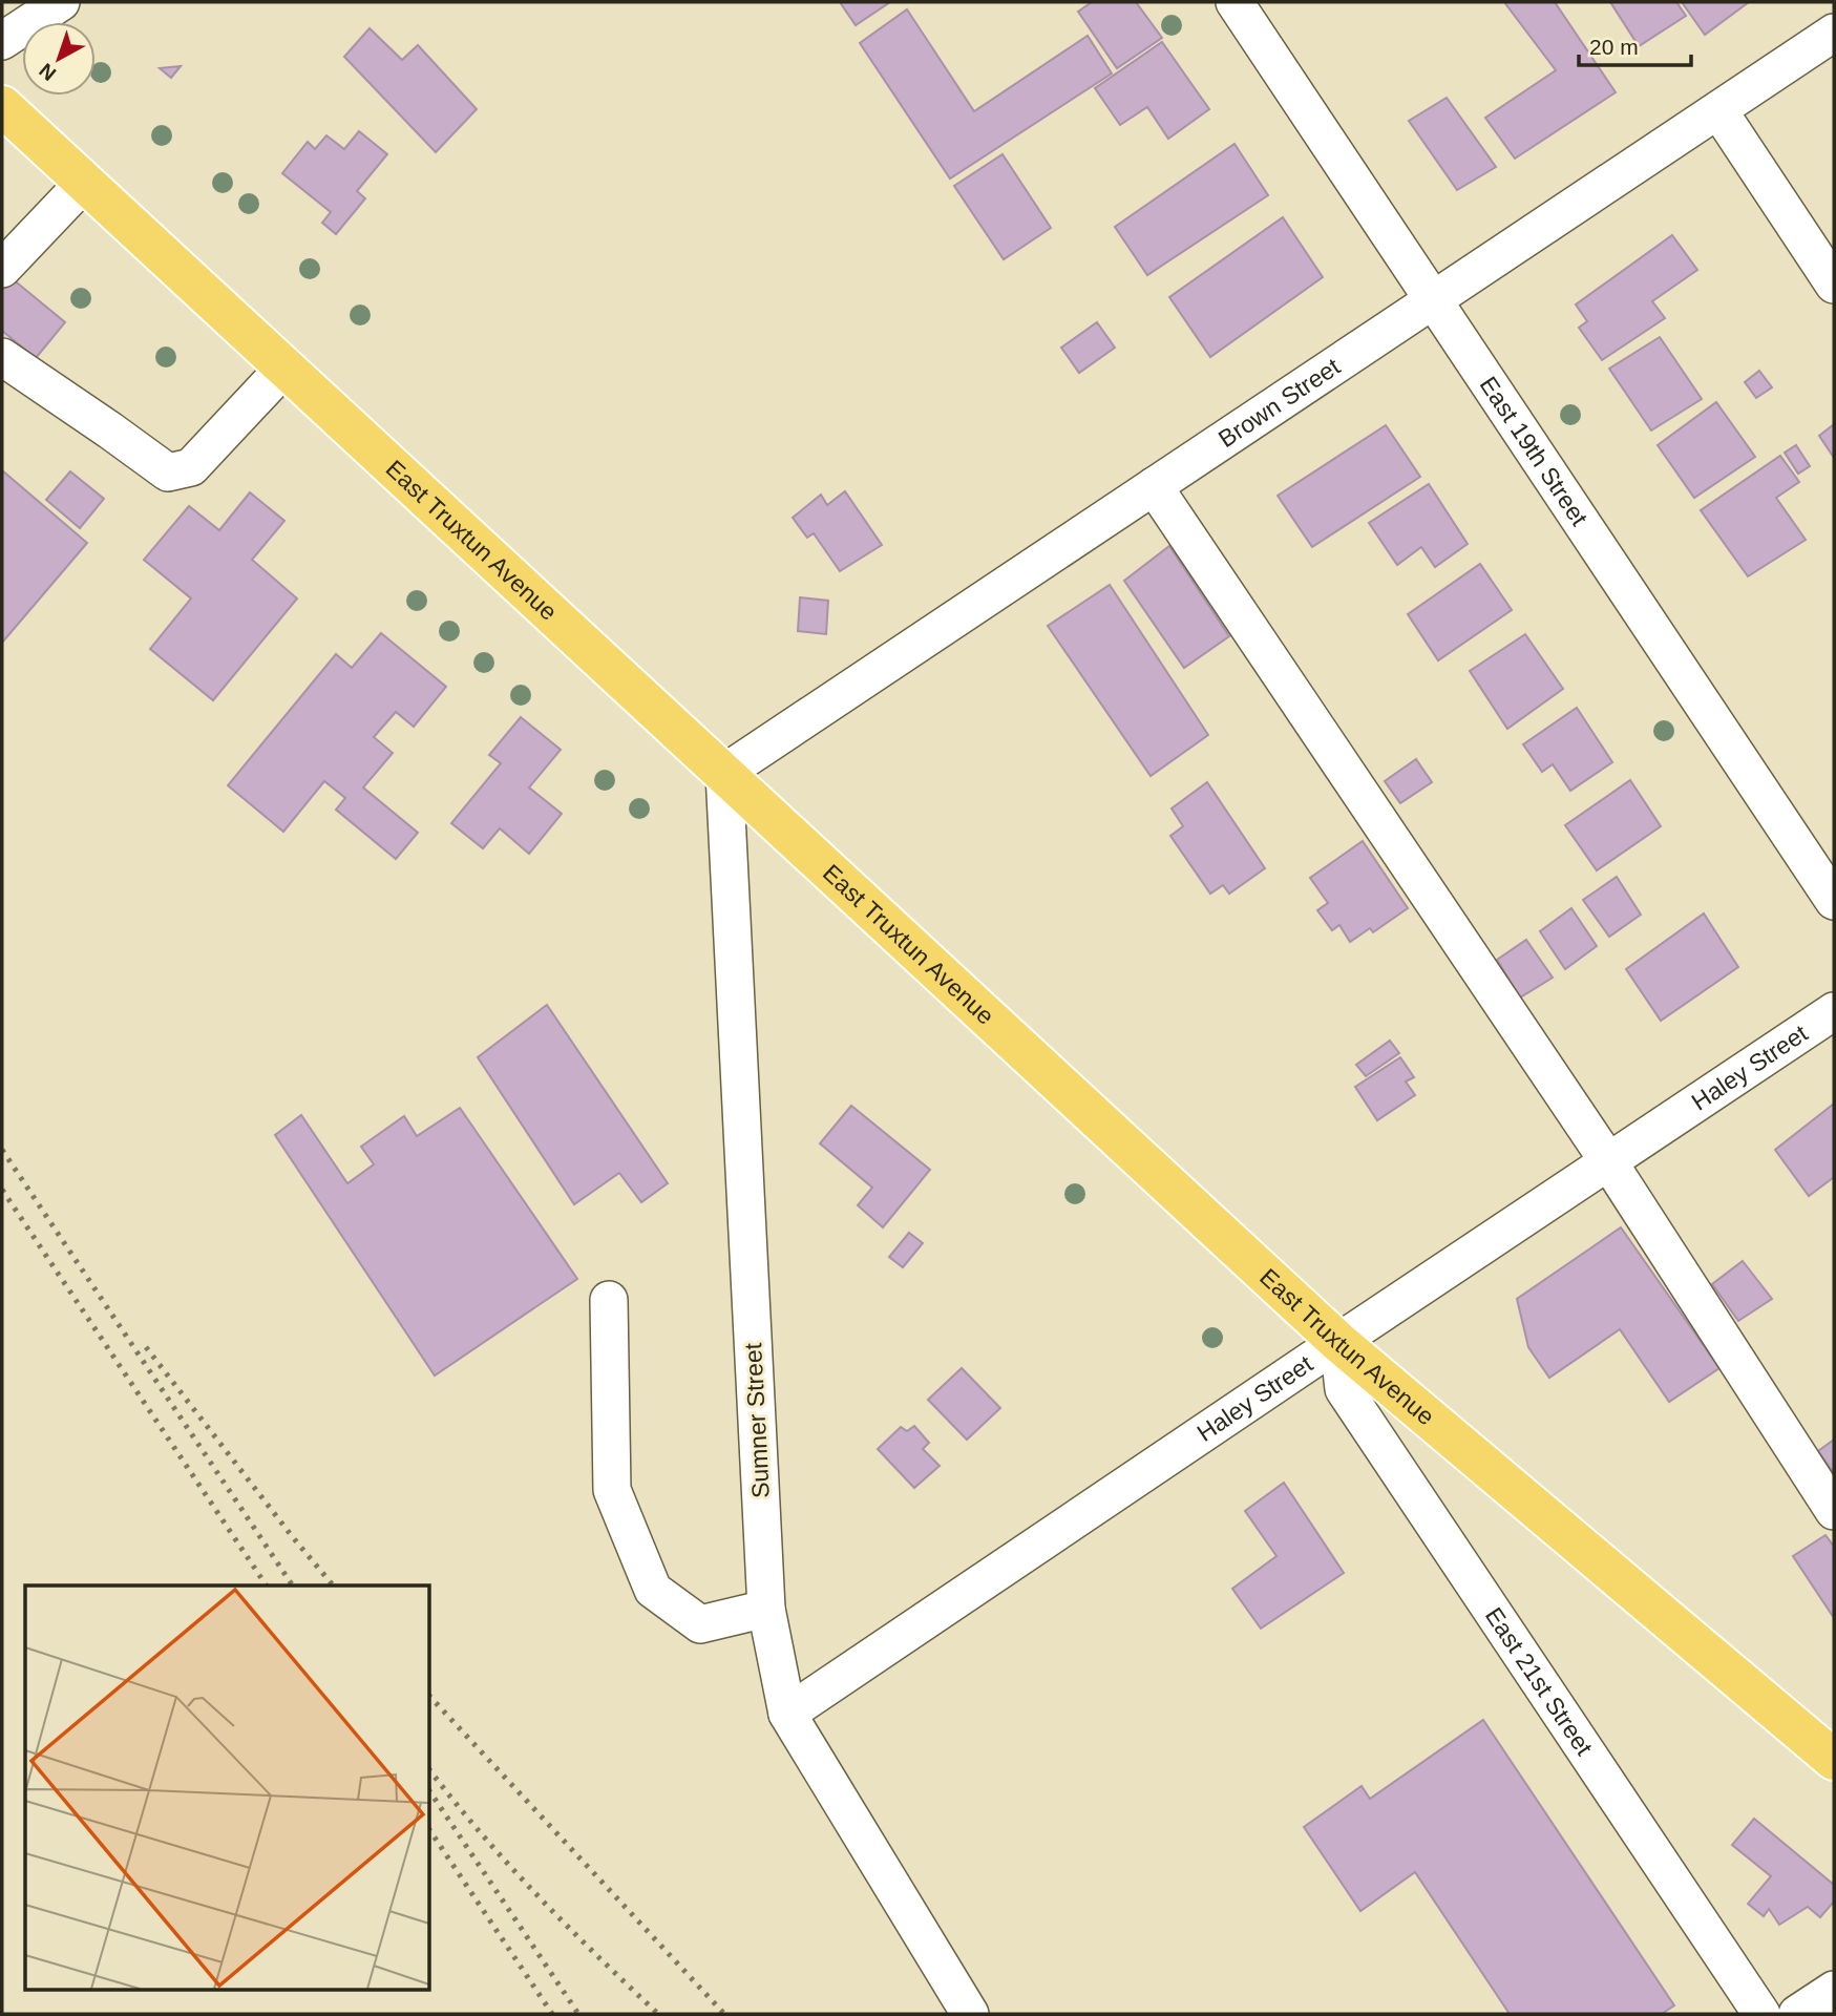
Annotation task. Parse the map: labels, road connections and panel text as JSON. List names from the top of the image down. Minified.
{"streets":{"main road":["East Truxtun Avenue"],"street":["Brown Street","East 19th Street","Haley Street","Sumner Street","East 21st Street"]},"crossings":[["Brown Street","East 19th Street"],["Brown Street","East Truxtun Avenue"],["Brown Street","Sumner Street"],["East Truxtun Avenue","Haley Street"],["East Truxtun Avenue","Sumner Street"],["East Truxtun Avenue","East 21st Street"],["Haley Street","Sumner Street"],["Haley Street","East 21st Street"]],"scale_bar":"20 m","north":"bottom left"}
